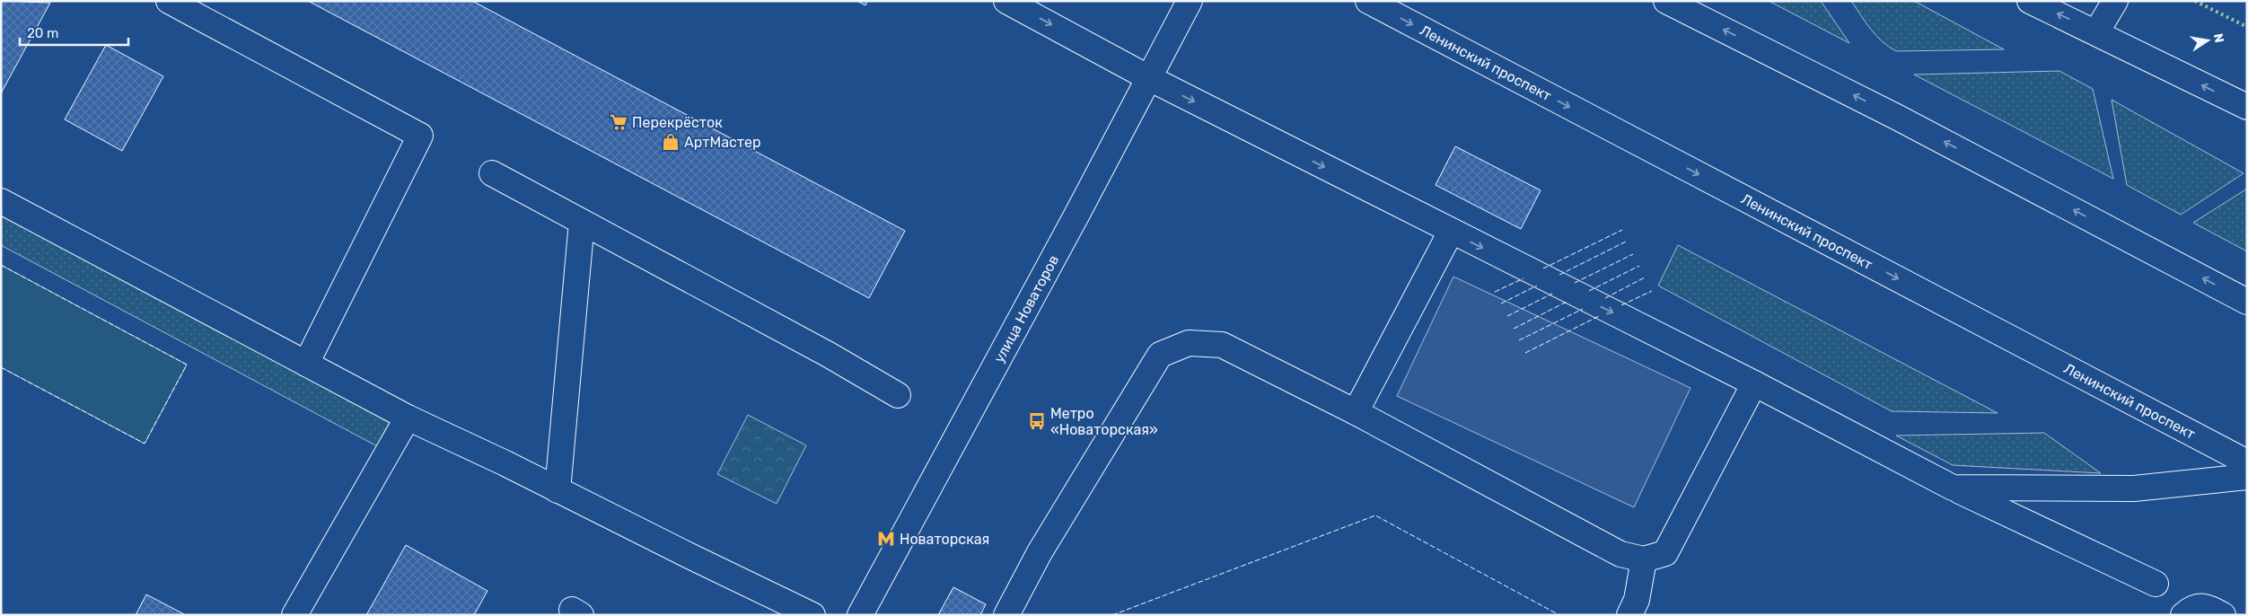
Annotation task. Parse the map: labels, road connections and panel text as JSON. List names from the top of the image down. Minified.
{"streets":{"street":["Ленинский проспект","улица Новаторов"]},"places":{"supermarket":["Перекрёсток"],"shop":["АртМастер"],"bus stop":["Метро «Новаторская»"],"metro station":["Новаторская"]},"scale_bar":"20 m","north":"right"}
